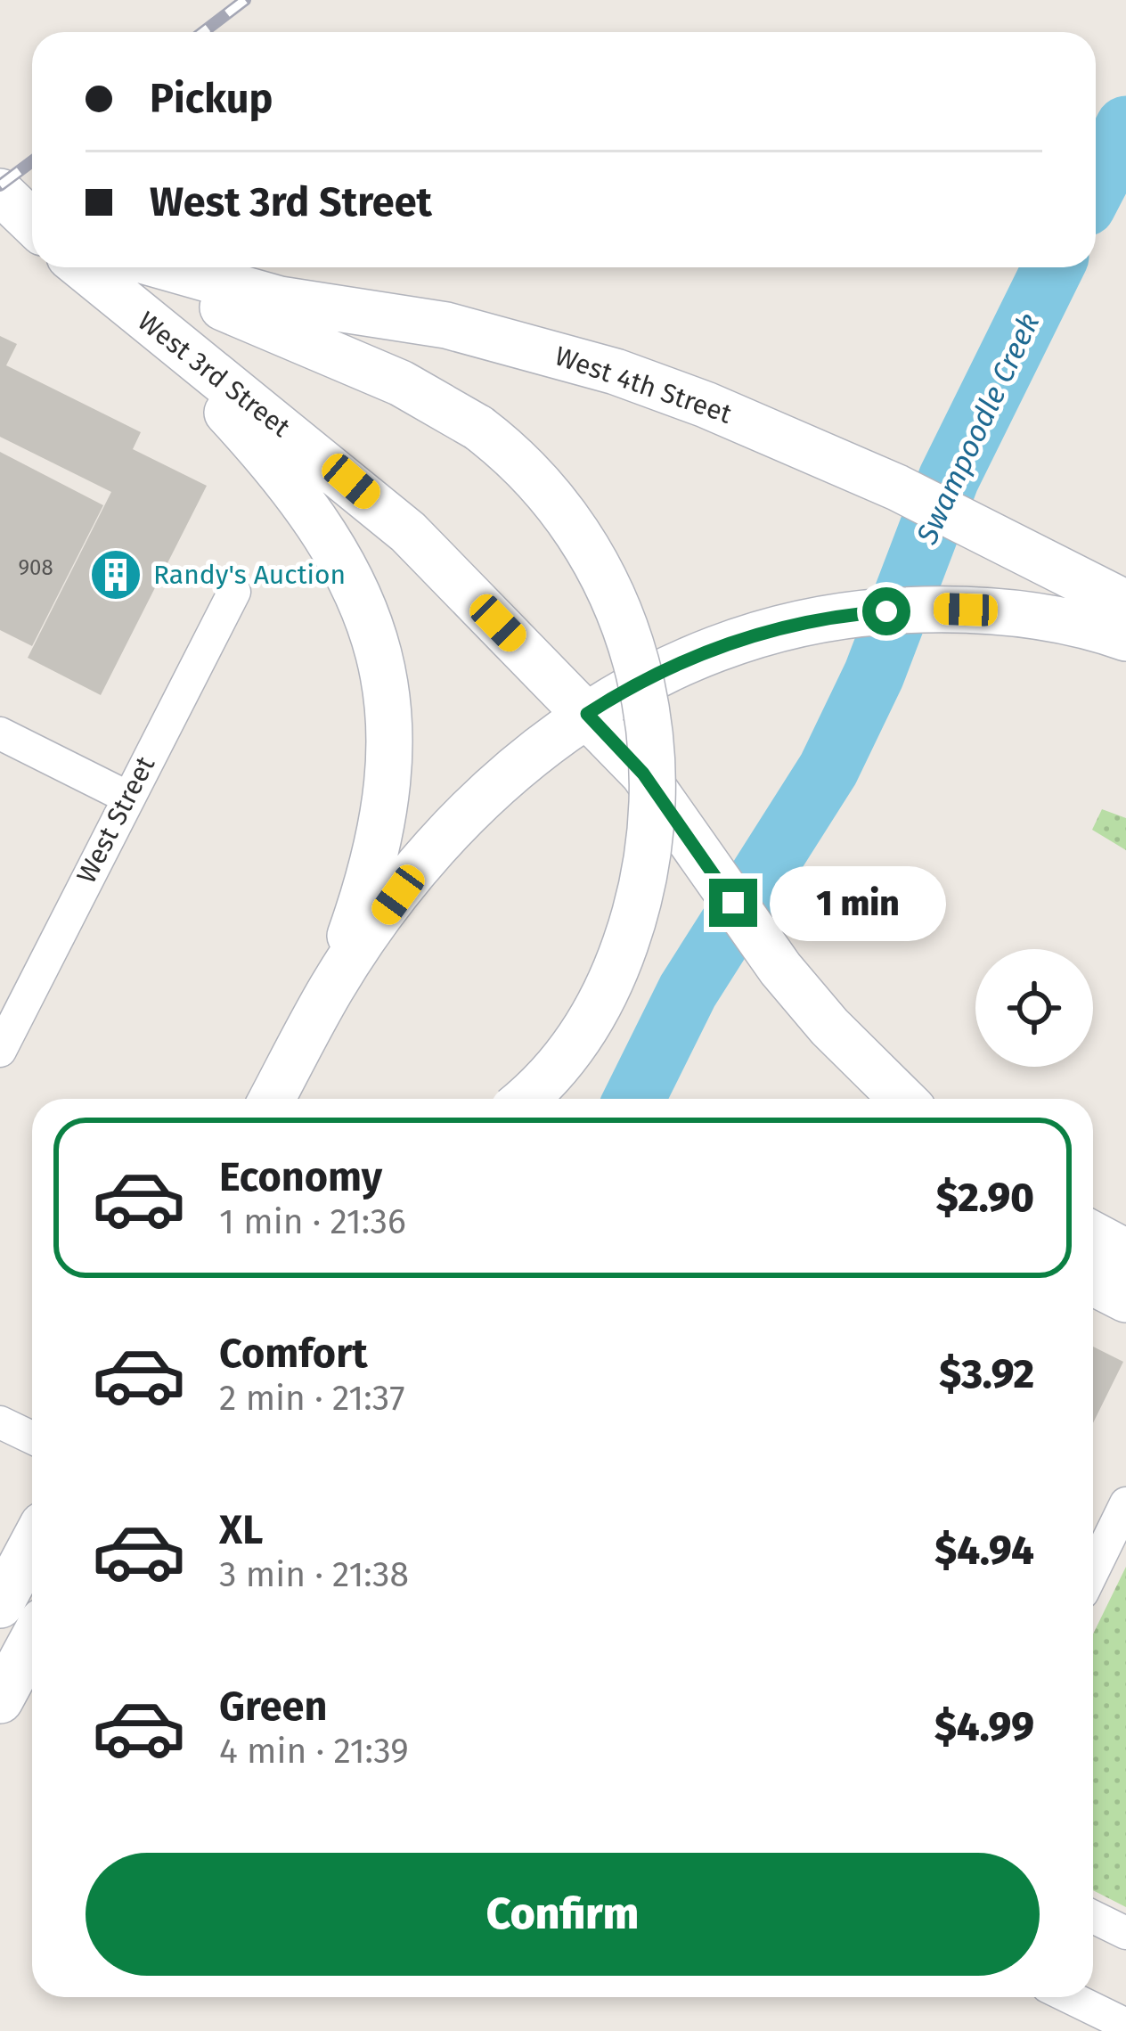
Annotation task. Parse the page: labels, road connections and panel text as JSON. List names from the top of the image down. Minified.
{"streets":{"main road":["West 3rd Street","West 4th Street"],"street":["West Street"]},"water":["Swampoodle Creek"],"places":{"building":["Randy's Auction"]},"house_numbers":["908"],"page":{"banner":["Pickup","West 3rd Street"],"bubble":"1 min","list":[{"name":"Economy","note":"1 min · 21:36","value":"$2.90"},{"name":"Comfort","note":"2 min · 21:37","value":"$3.92"},{"name":"XL","note":"3 min · 21:38","value":"$4.94"},{"name":"Green","note":"4 min · 21:39","value":"$4.99"}],"buttons":"Confirm"}}
